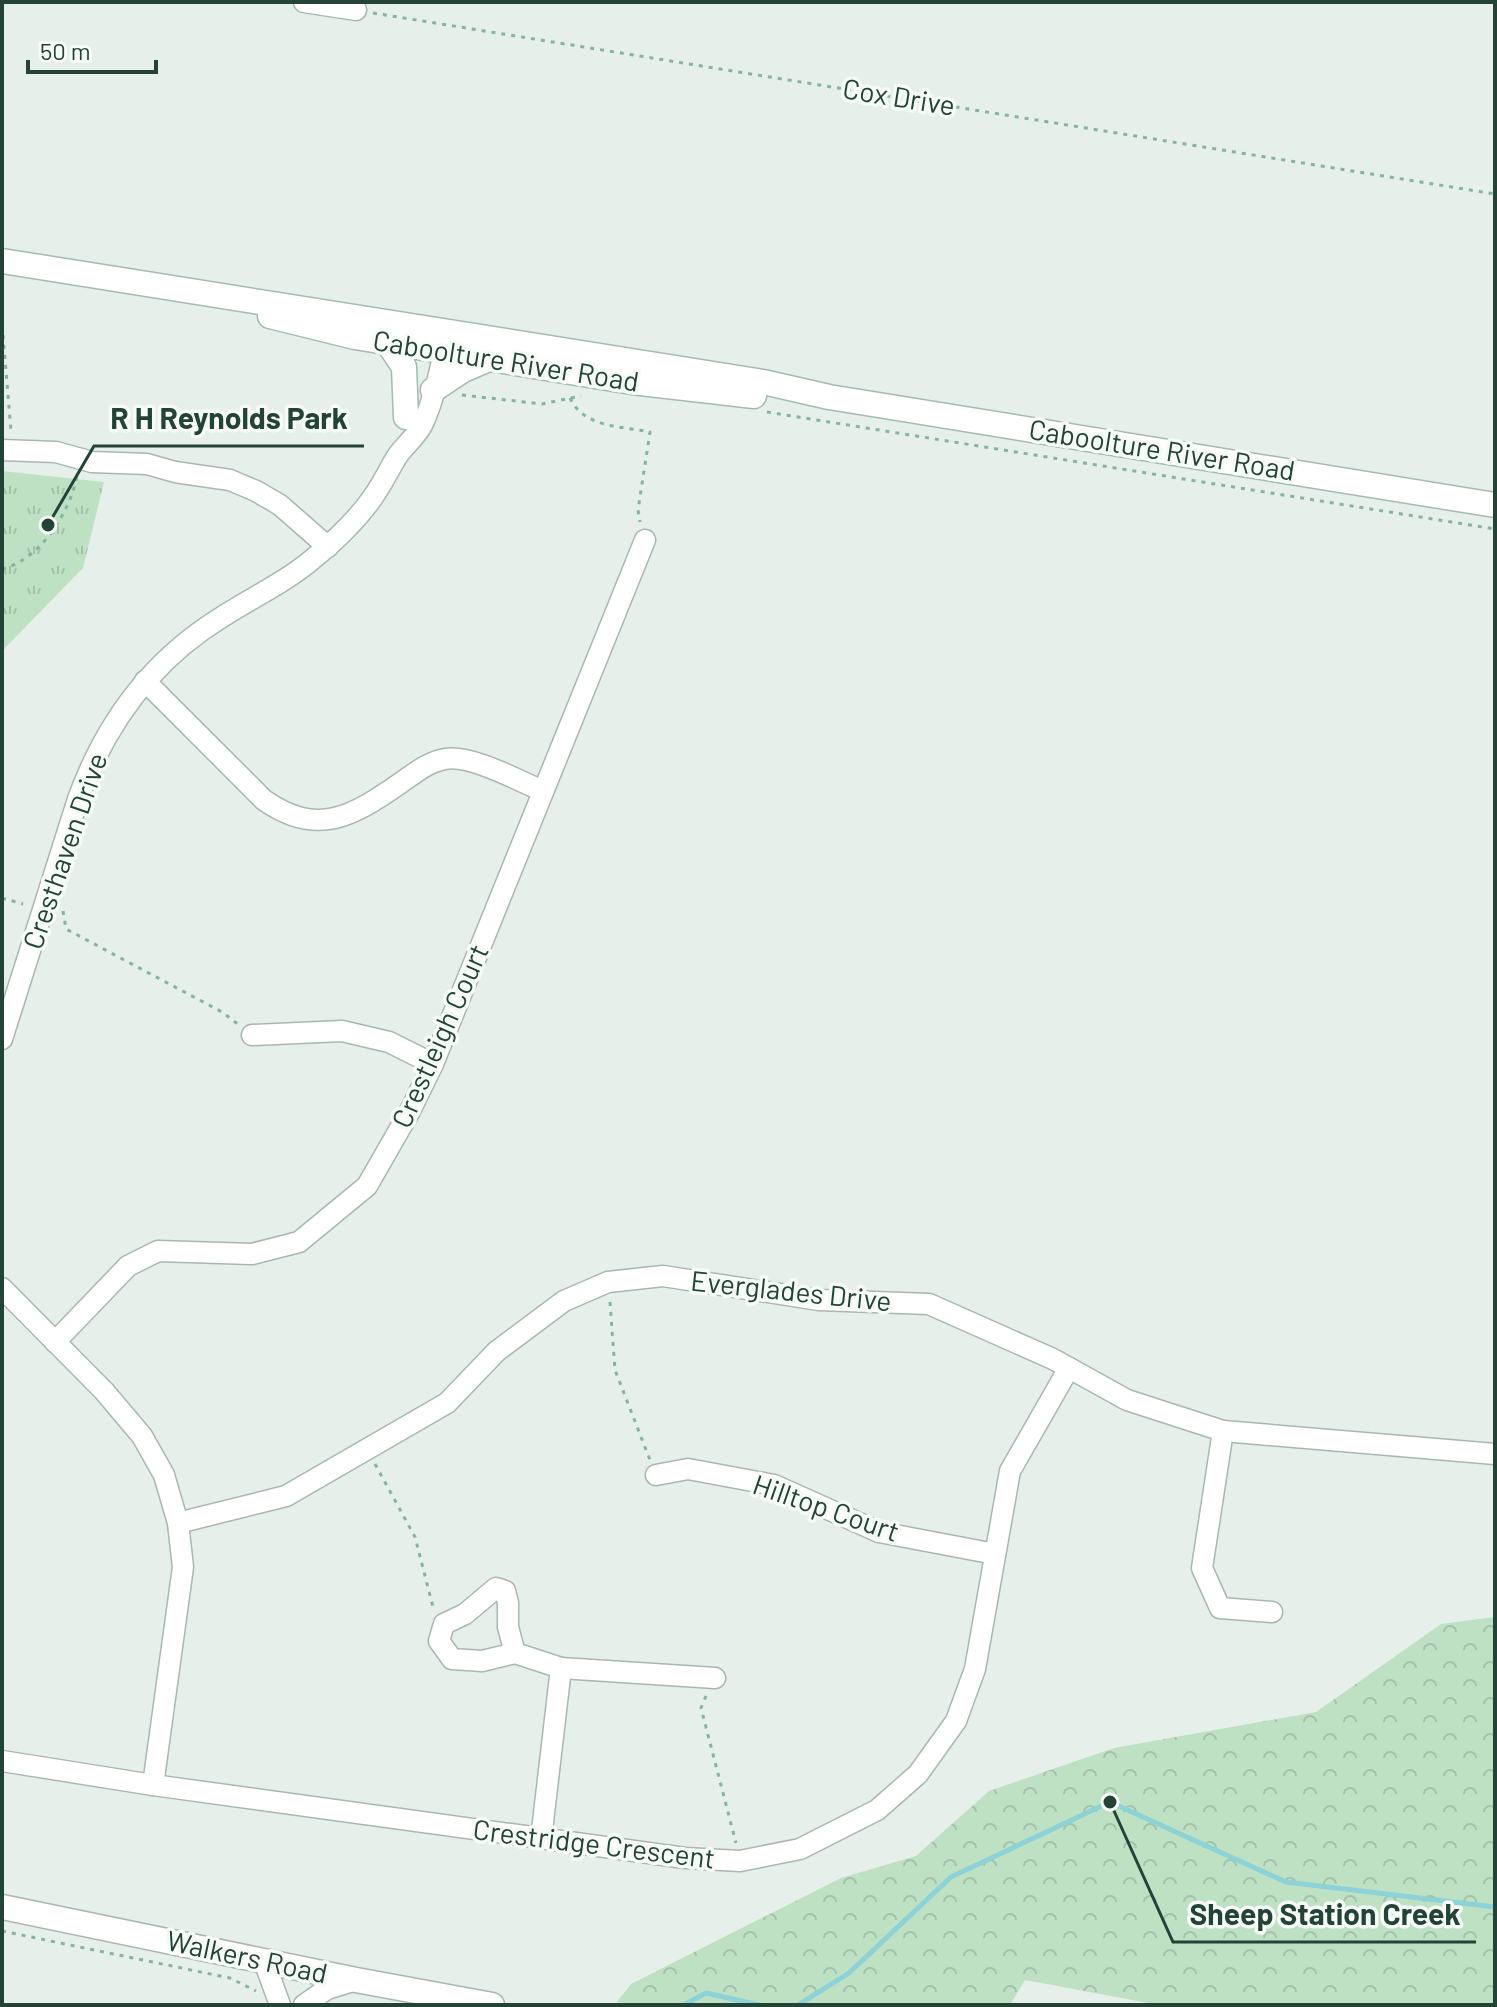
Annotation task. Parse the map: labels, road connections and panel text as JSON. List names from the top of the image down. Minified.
{"streets":{"main road":["Caboolture River Road","Walkers Road"],"street":["Cresthaven Drive","Crestleigh Court","Everglades Drive","Hilltop Court","Crestridge Crescent"],"path":["Cox Drive"]},"crossings":[["Caboolture River Road","Cresthaven Drive"],["Everglades Drive","Crestridge Crescent"],["Hilltop Court","Crestridge Crescent"]],"places":["R H Reynolds Park","Sheep Station Creek"],"scale_bar":"50 m"}
